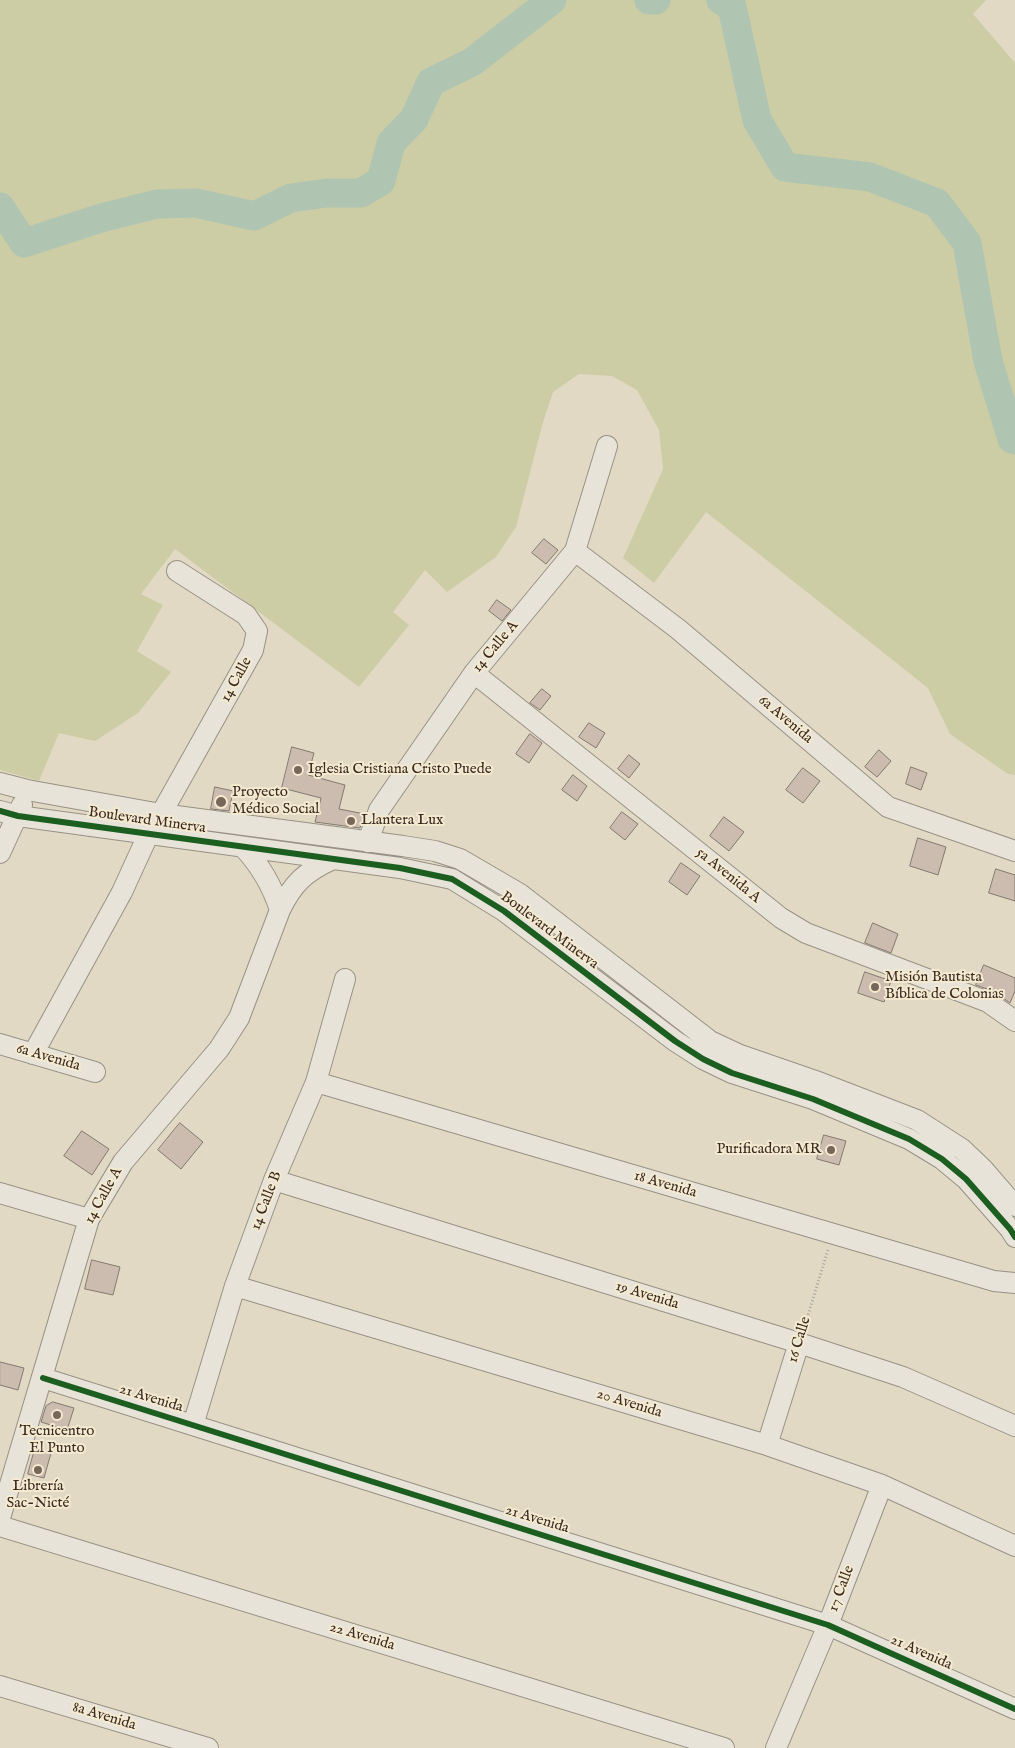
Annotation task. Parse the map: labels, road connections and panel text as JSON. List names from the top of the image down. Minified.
{"streets":{"street":["14 Calle A","14 Calle","6a Avenida","Boulevard Minerva","5a Avenida A","18 Avenida","14 Calle B","19 Avenida","16 Calle","21 Avenida","20 Avenida","17 Calle","22 Avenida","8a Avenida"]},"crossings":[["14 Calle A","6a Avenida"],["14 Calle A","Boulevard Minerva"],["14 Calle A","5a Avenida A"],["14 Calle A","21 Avenida"],["14 Calle","Boulevard Minerva"],["18 Avenida","14 Calle B"],["18 Avenida","16 Calle"],["14 Calle B","19 Avenida"],["14 Calle B","21 Avenida"],["14 Calle B","20 Avenida"],["19 Avenida","16 Calle"],["16 Calle","20 Avenida"],["21 Avenida","17 Calle"],["20 Avenida","17 Calle"]],"places":["Iglesia Cristiana Cristo Puede","Proyecto Médico Social","Llantera Lux","Misión Bautista Bíblica de Colonias","Purificadora MR","Tecnicentro El Punto","Librería Sac-Nicté"]}
